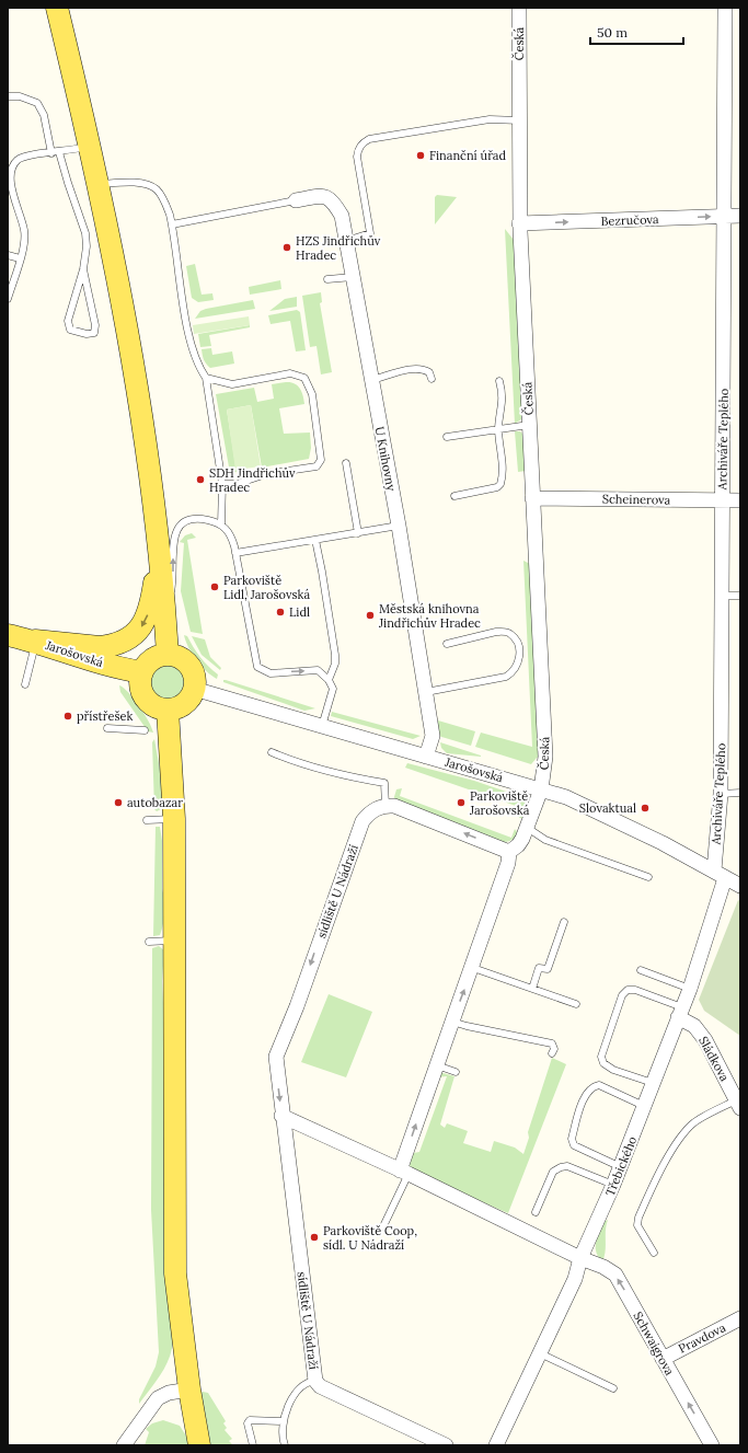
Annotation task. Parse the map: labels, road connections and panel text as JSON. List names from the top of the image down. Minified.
{"streets":{"main road":["Jarošovská"],"street":["Česká","Bezručova","Archiváře Teplého","U Knihovny","Scheinerova","sídliště U Nádraží","Sládkova","Třebického","Pravdova","Schwaigrova"]},"crossings":[["Česká","Bezručova"],["Česká","Scheinerova"],["Česká","Jarošovská"],["Bezručova","Archiváře Teplého"],["Archiváře Teplého","Scheinerova"],["Archiváře Teplého","Jarošovská"],["Archiváře Teplého","Třebického"],["U Knihovny","Jarošovská"],["Jarošovská","Třebického"],["Sládkova","Třebického"],["Třebického","Schwaigrova"],["Pravdova","Schwaigrova"]],"one_way":["Bezručova","sídliště U Nádraží","Schwaigrova"],"places":["Finanční úřad","HZS Jindřichův Hradec","SDH Jindřichův Hradec","Parkoviště Lidl, Jarošovská","Lidl","Městská knihovna Jindřichův Hradec","přístřešek","autobazar","Parkoviště Jarošovská","Slovaktual","Parkoviště Coop, sídl. U Nádraží"],"scale_bar":"50 m"}
